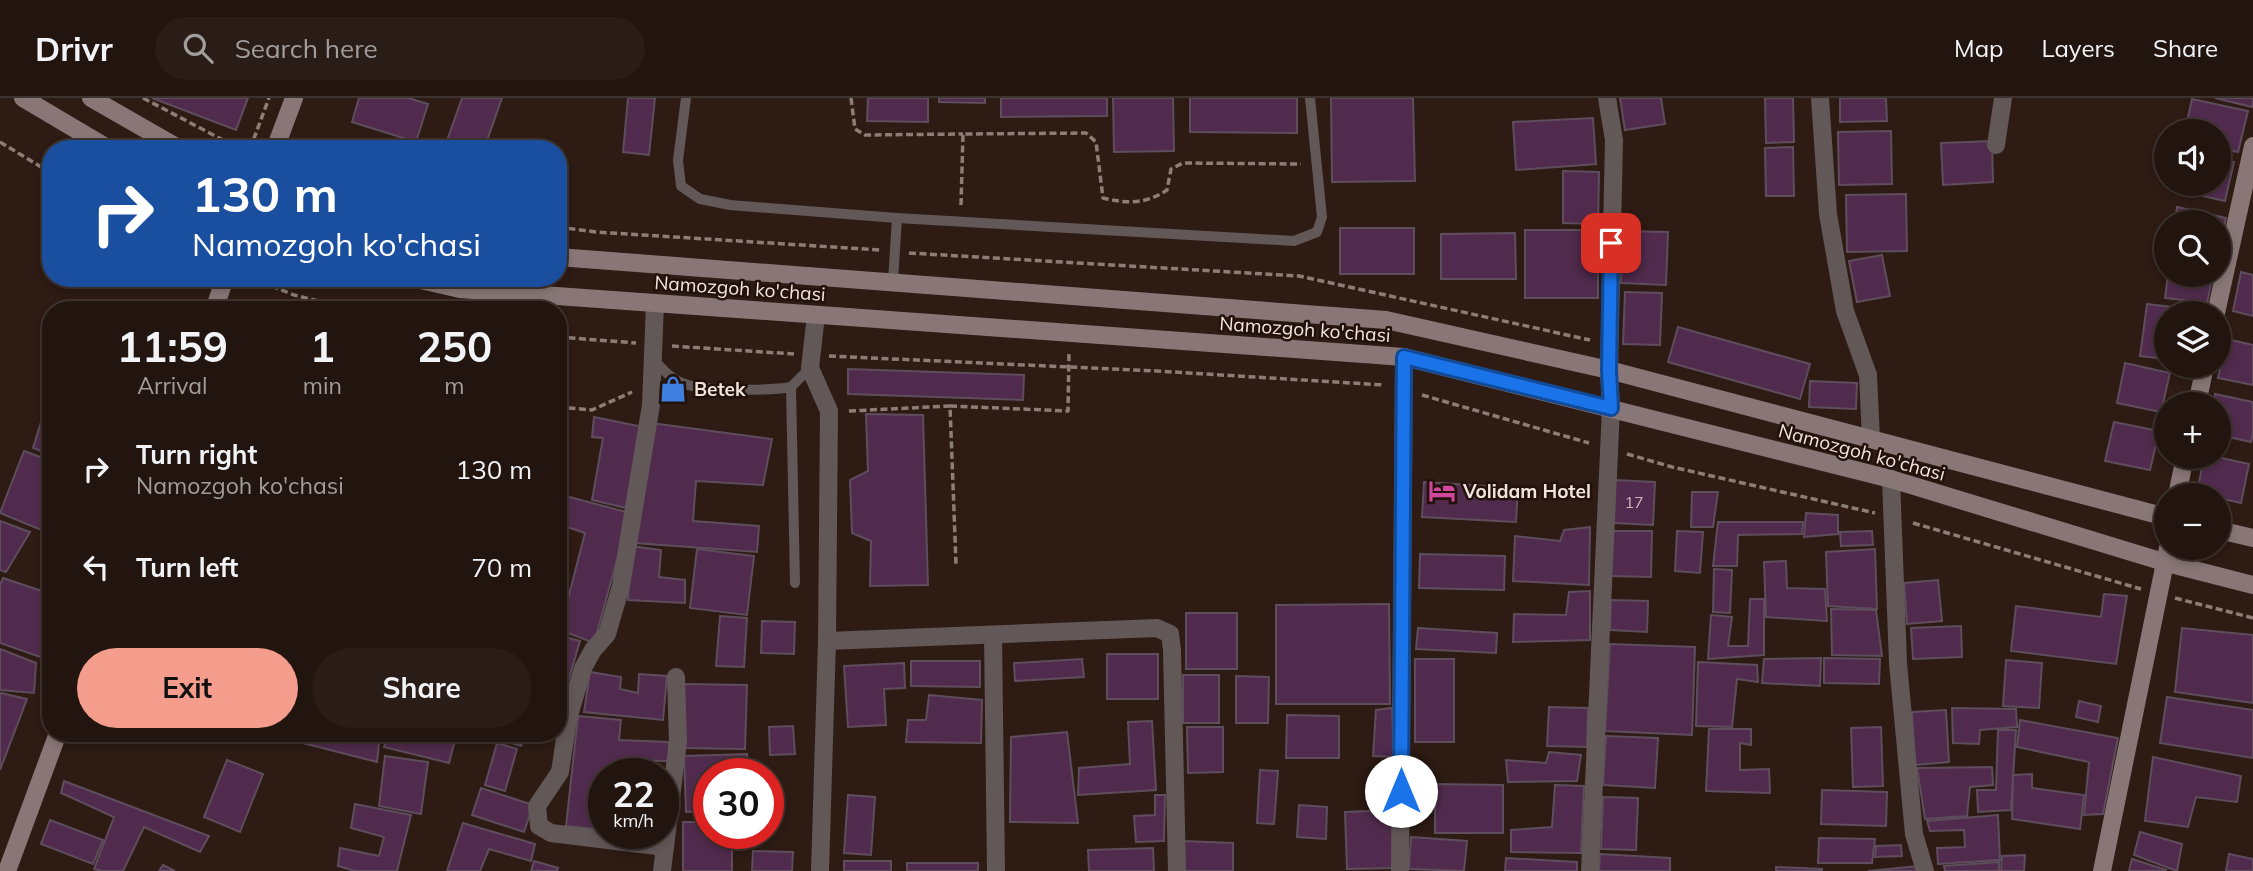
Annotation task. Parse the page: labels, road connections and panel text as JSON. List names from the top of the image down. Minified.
{"streets":{"main road":["Namozgoh ko'chasi"]},"places":{"shop":["Betek"],"hotel":["Volidam Hotel"]},"house_numbers":["17"],"page":{"header":"Drivr","search":"Search here","nav":["Map","Layers","Share"],"map_buttons":["+","−"],"turn":["130 m","Namozgoh ko'chasi"],"eta":["11:59","Arrival","1","min","250","m"],"list":[{"name":"Turn right","note":"Namozgoh ko'chasi","value":"130 m"},{"name":"Turn left","value":"70 m"}],"buttons":["Exit","Share"],"speed":"22 km/h","limit":"30"}}
